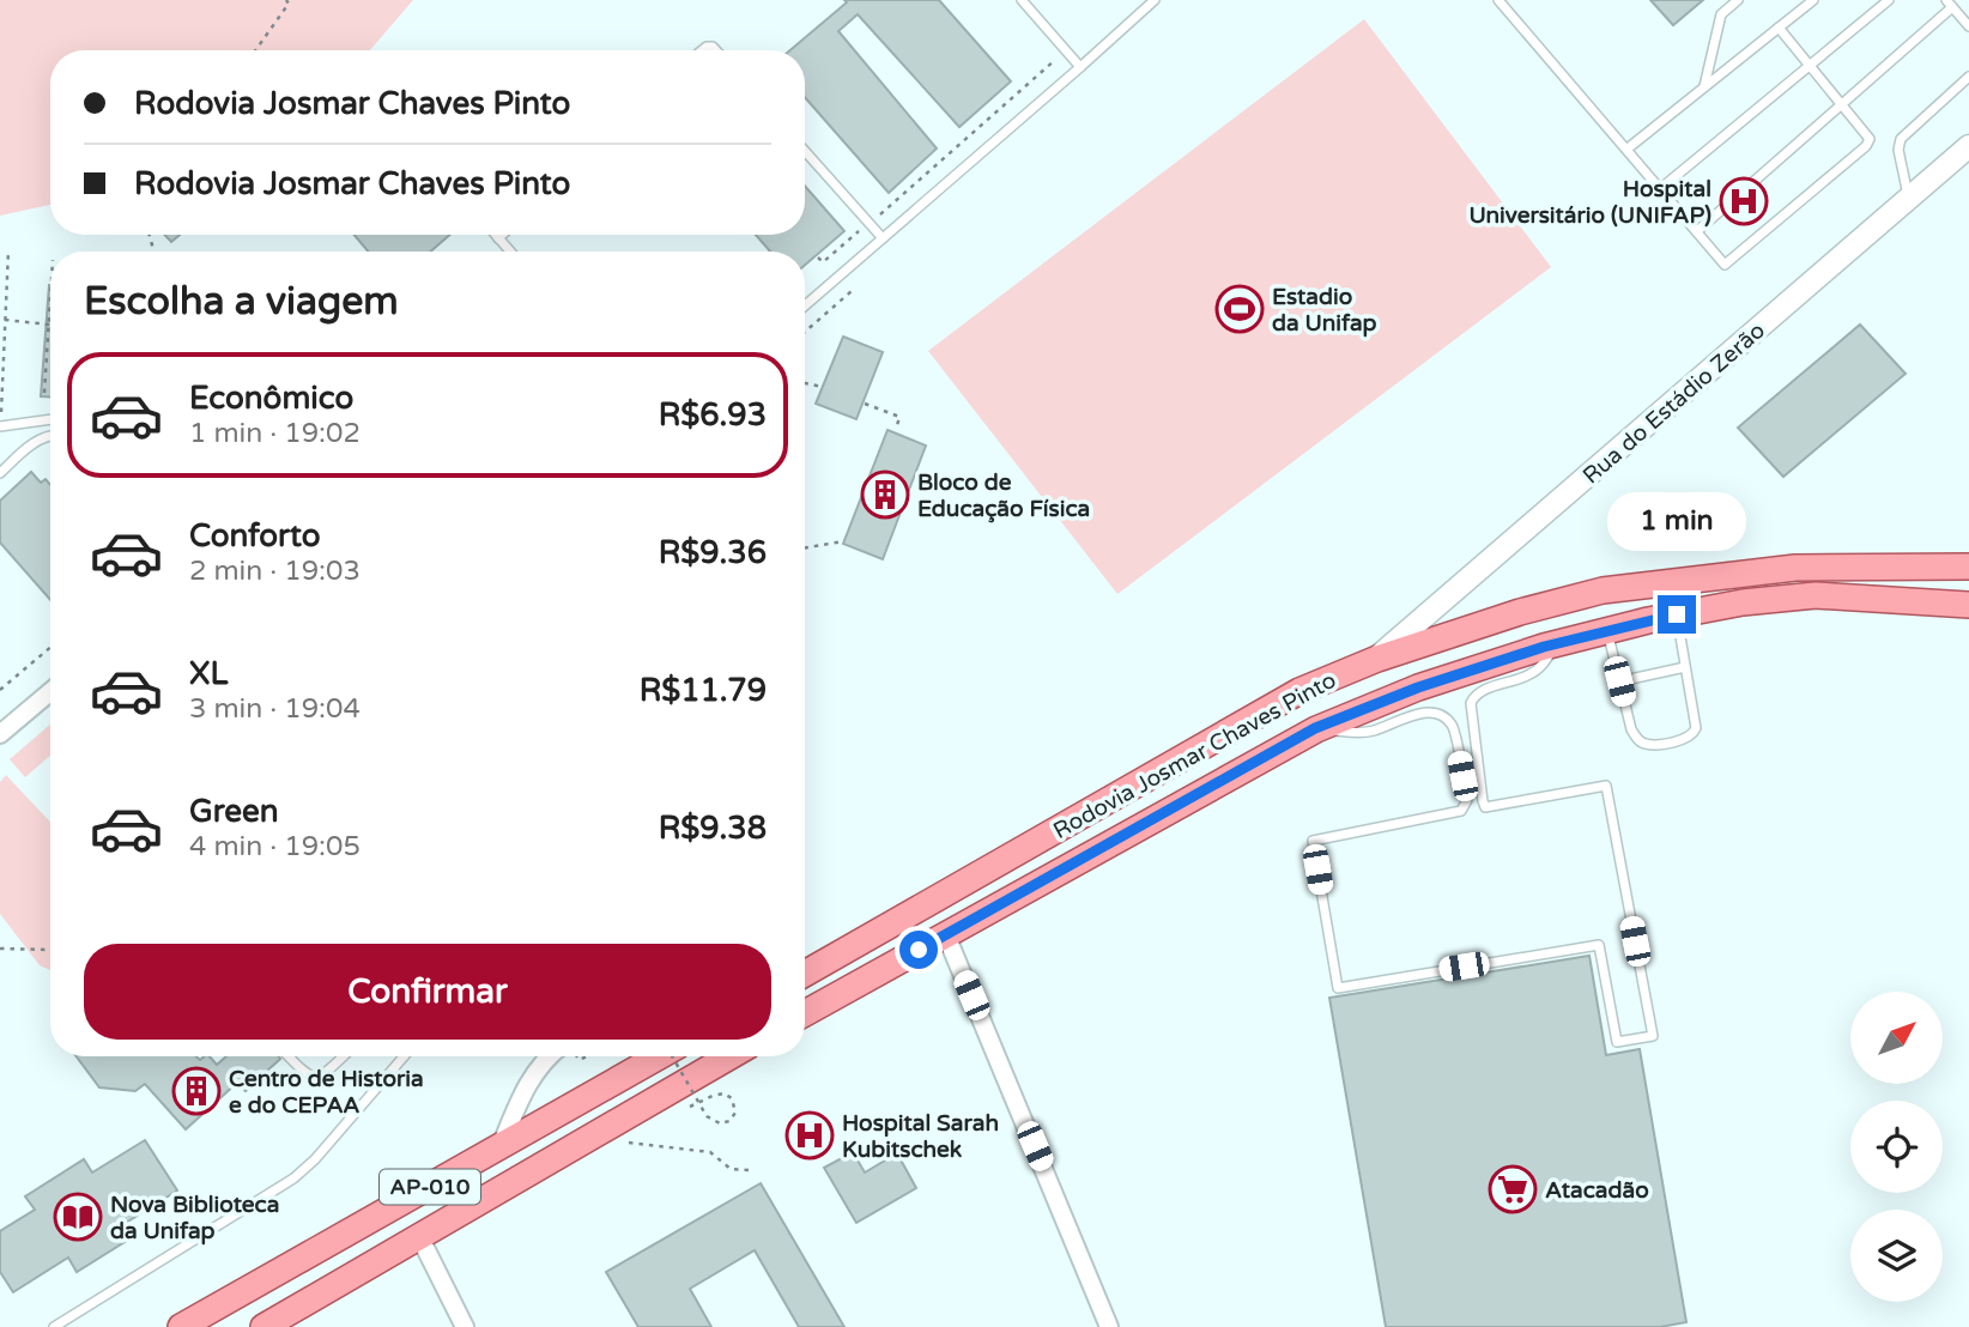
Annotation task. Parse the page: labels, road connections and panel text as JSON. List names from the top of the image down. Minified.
{"streets":{"main road":["Rodovia Josmar Chaves Pinto","AP-010"],"street":["Rua do Estádio Zerão"]},"crossings":[["Rua do Estádio Zerão","Rodovia Josmar Chaves Pinto"]],"places":{"hospital":["Hospital Universitário (UNIFAP)","Hospital Sarah Kubitschek"],"sports":["Estadio da Unifap"],"building":["Bloco de Educação Física","Centro de Historia e do CEPAA"],"supermarket":["Atacadão"],"library":["Nova Biblioteca da Unifap"]},"north":"top right","page":{"banner":["Rodovia Josmar Chaves Pinto","Rodovia Josmar Chaves Pinto"],"heading":"Escolha a viagem","list":[{"name":"Econômico","note":"1 min · 19:02","value":"R$6.93"},{"name":"Conforto","note":"2 min · 19:03","value":"R$9.36"},{"name":"XL","note":"3 min · 19:04","value":"R$11.79"},{"name":"Green","note":"4 min · 19:05","value":"R$9.38"}],"bubble":"1 min","buttons":"Confirmar"}}
